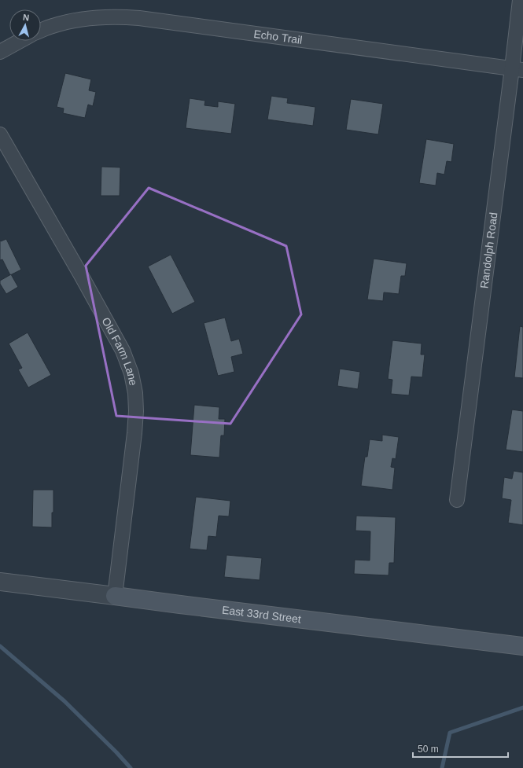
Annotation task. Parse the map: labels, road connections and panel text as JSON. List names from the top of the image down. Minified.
{"streets":{"main road":["East 33rd Street"],"street":["Echo Trail","Randolph Road","Old Farm Lane"]},"crossings":[["Echo Trail","Randolph Road"],["Old Farm Lane","East 33rd Street"]],"scale_bar":"50 m","north":"top"}
